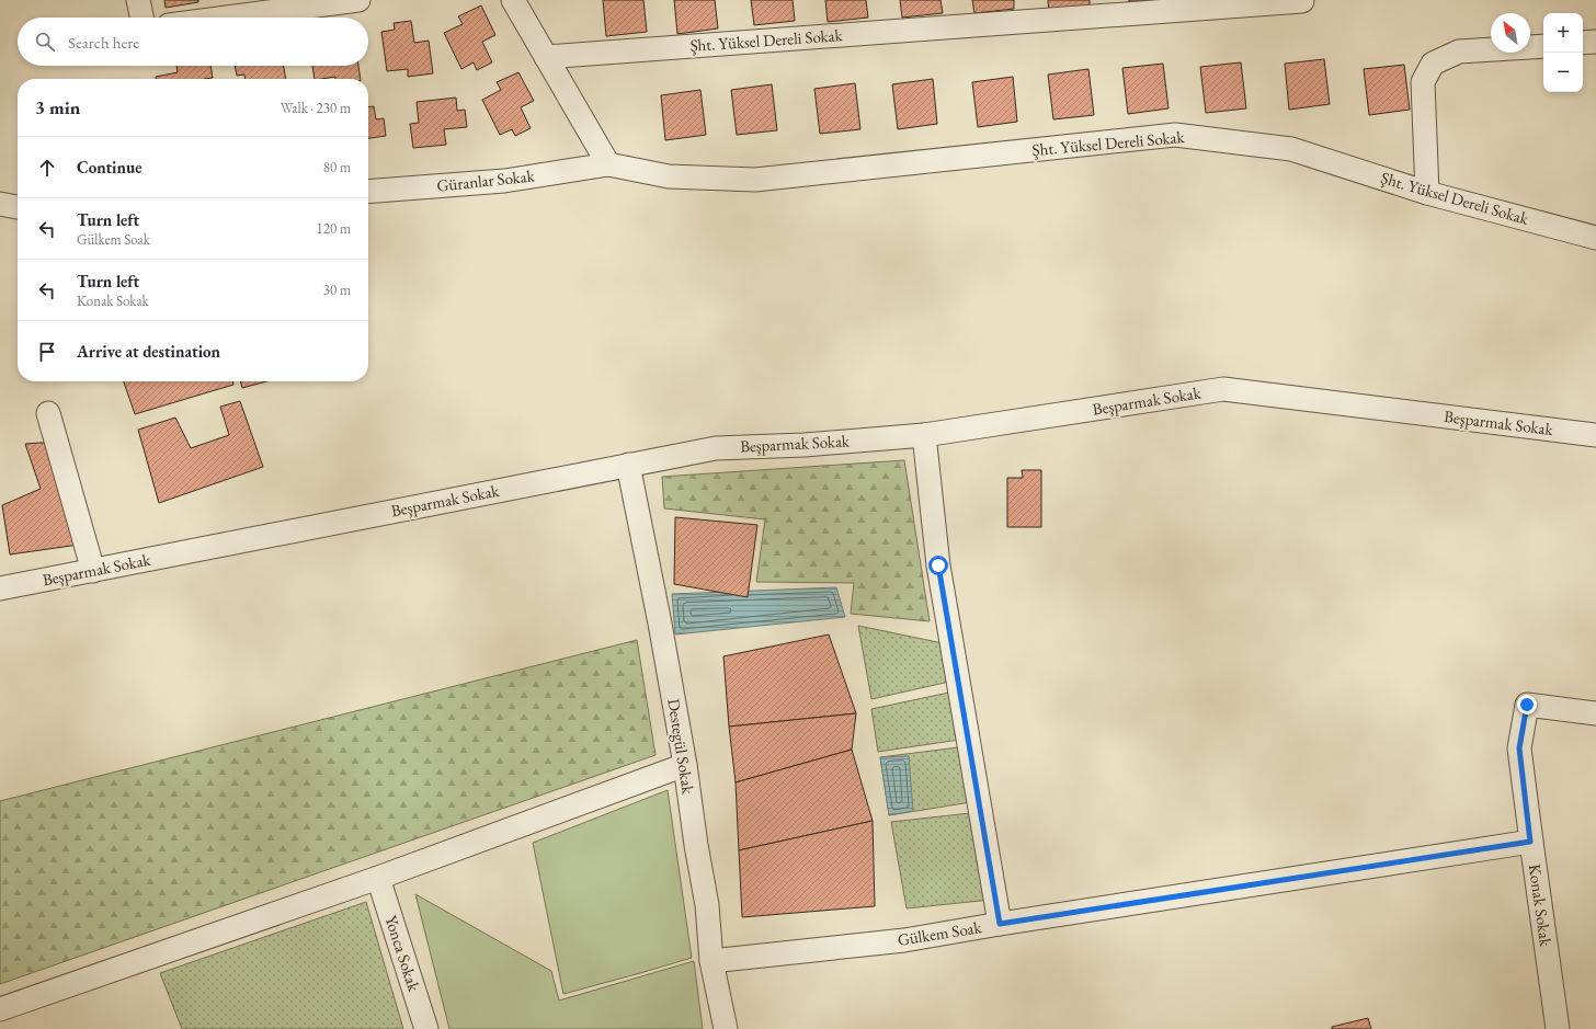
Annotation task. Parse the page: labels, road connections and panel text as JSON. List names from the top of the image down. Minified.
{"streets":{"street":["Şht. Yüksel Dereli Sokak","Güranlar Sokak","Beşparmak Sokak","Destegül Sokak","Konak Sokak","Gülkem Soak","Yonca Sokak"]},"crossings":[["Şht. Yüksel Dereli Sokak","Güranlar Sokak"],["Beşparmak Sokak","Destegül Sokak"],["Destegül Sokak","Gülkem Soak"],["Konak Sokak","Gülkem Soak"]],"north":"top left","page":{"map_buttons":["+","−"],"search":"Search here","heading":["3 min","Walk · 230 m"],"list":[["Continue","80 m"],["Turn left","Gülkem Soak","120 m"],["Turn left","Konak Sokak","30 m"],"Arrive at destination"]}}
